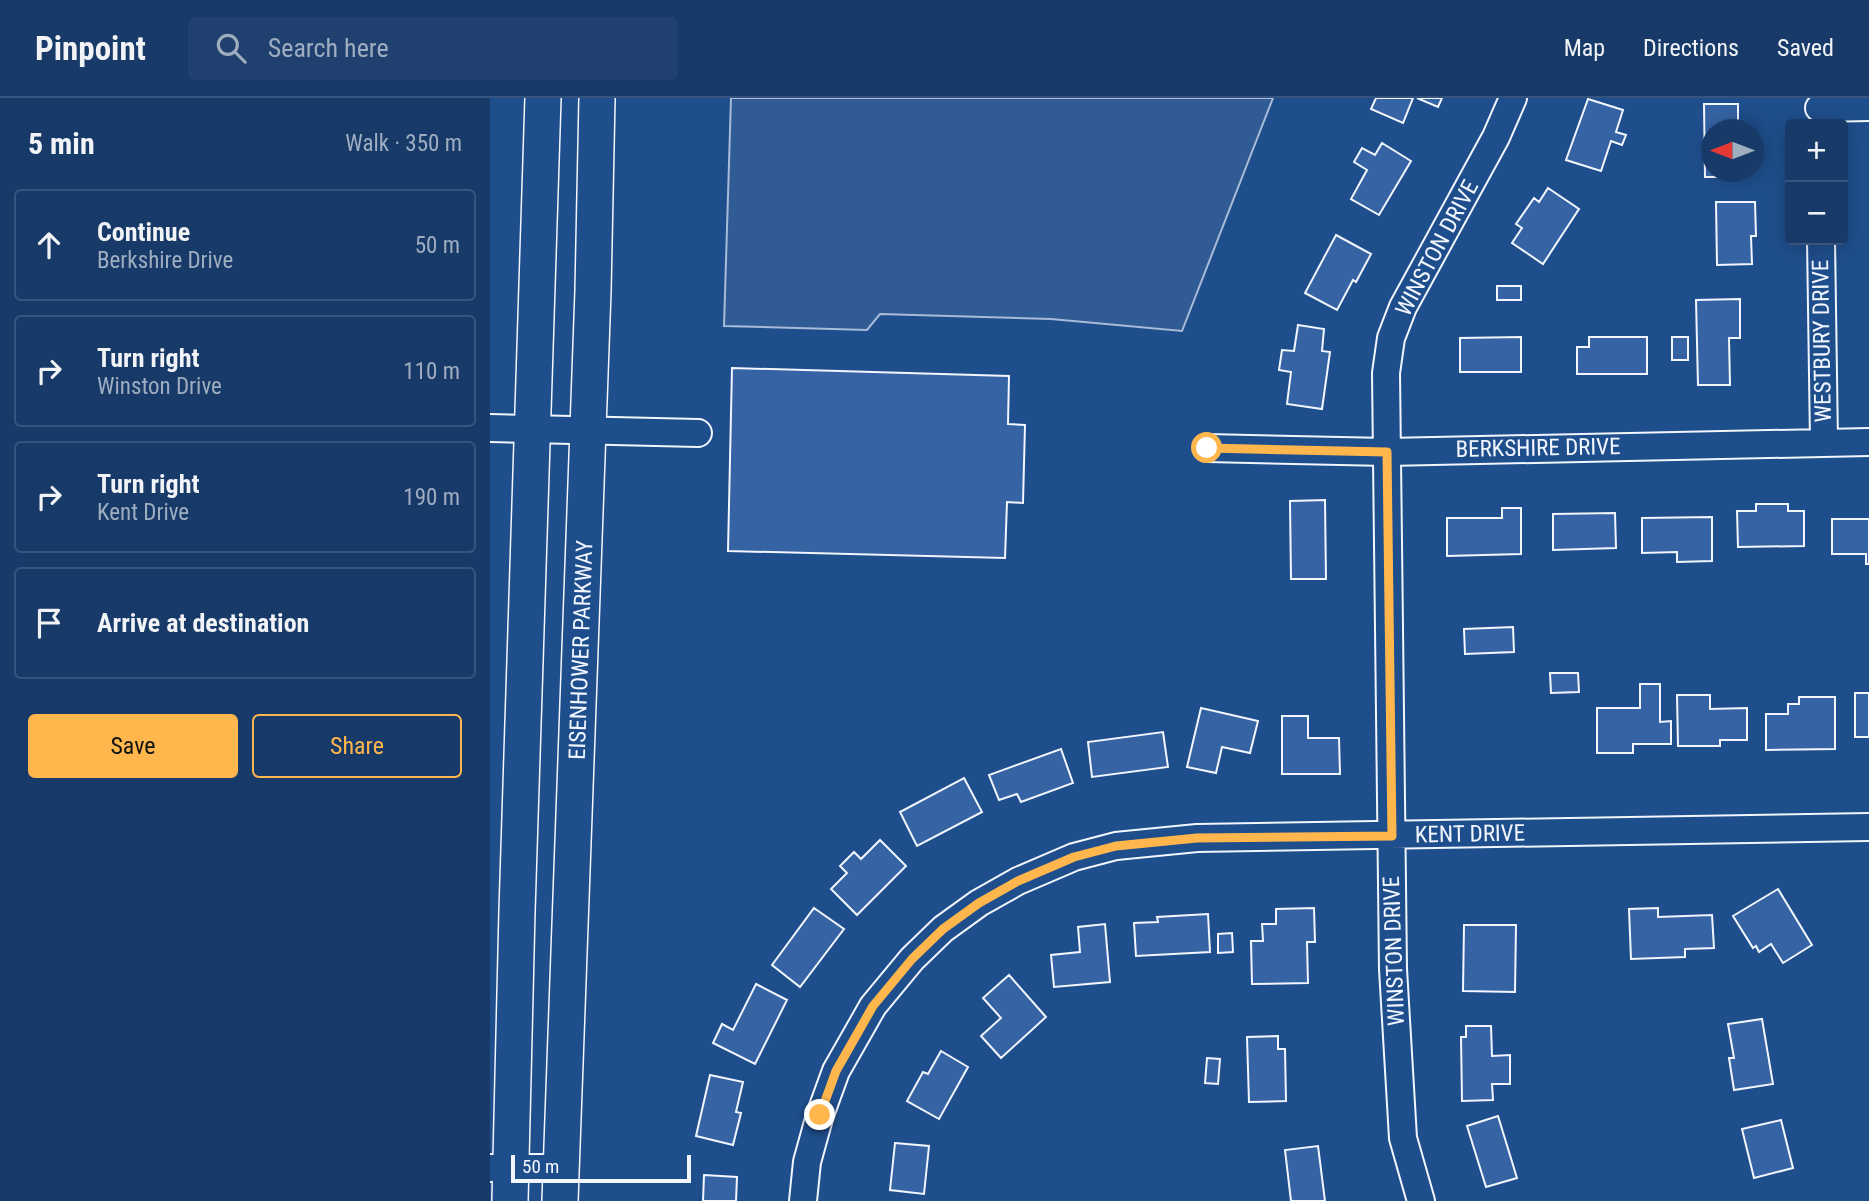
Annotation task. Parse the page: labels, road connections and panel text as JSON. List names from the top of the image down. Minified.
{"streets":{"main road":["EISENHOWER PARKWAY"],"street":["WINSTON DRIVE","WESTBURY DRIVE","BERKSHIRE DRIVE","KENT DRIVE"]},"crossings":[["WINSTON DRIVE","BERKSHIRE DRIVE"],["WINSTON DRIVE","KENT DRIVE"],["WESTBURY DRIVE","BERKSHIRE DRIVE"]],"scale_bar":"50 m","north":"left","page":{"header":"Pinpoint","search":"Search here","nav":["Map","Directions","Saved"],"heading":["5 min","Walk · 350 m"],"map_buttons":["+","−"],"list":[["Continue","Berkshire Drive","50 m"],["Turn right","Winston Drive","110 m"],["Turn right","Kent Drive","190 m"],"Arrive at destination"],"buttons":["Save","Share"],"scale":"50 m"}}
